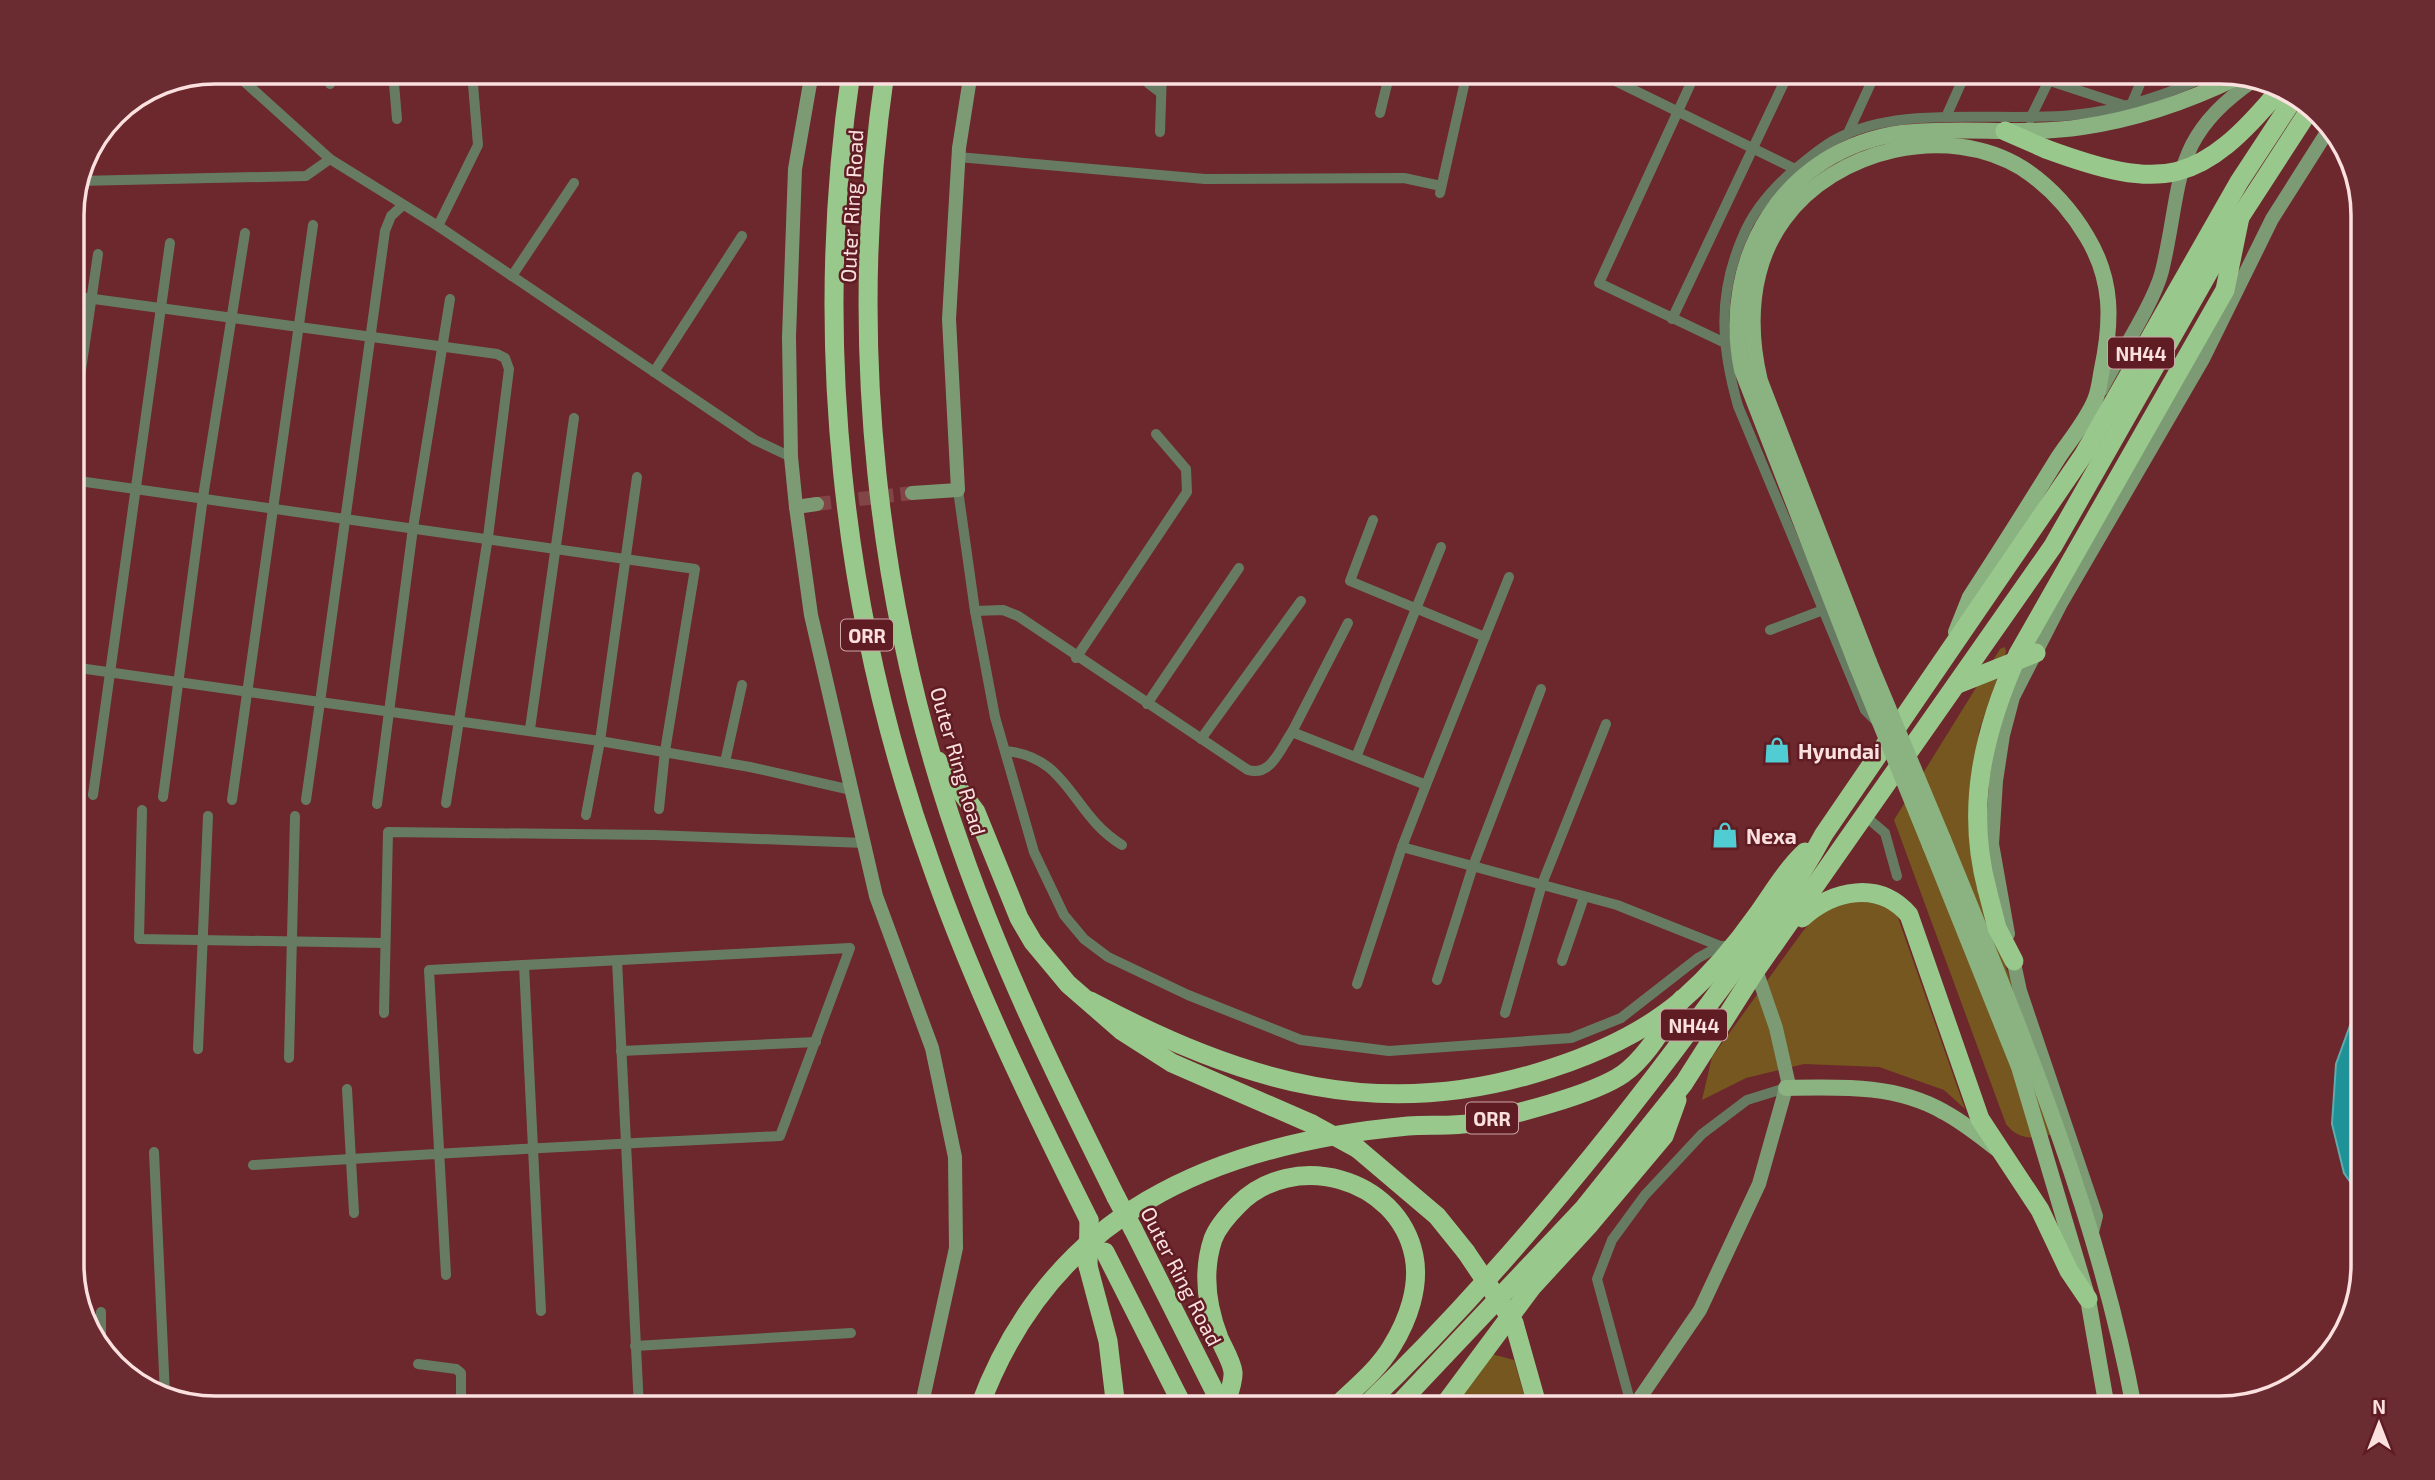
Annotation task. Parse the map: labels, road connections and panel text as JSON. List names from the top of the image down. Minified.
{"streets":{"highway":["Outer Ring Road","NH44","ORR"]},"crossings":[["Outer Ring Road","ORR"],["NH44","ORR"]],"places":{"shop":["Hyundai","Nexa"]},"north":"top"}
